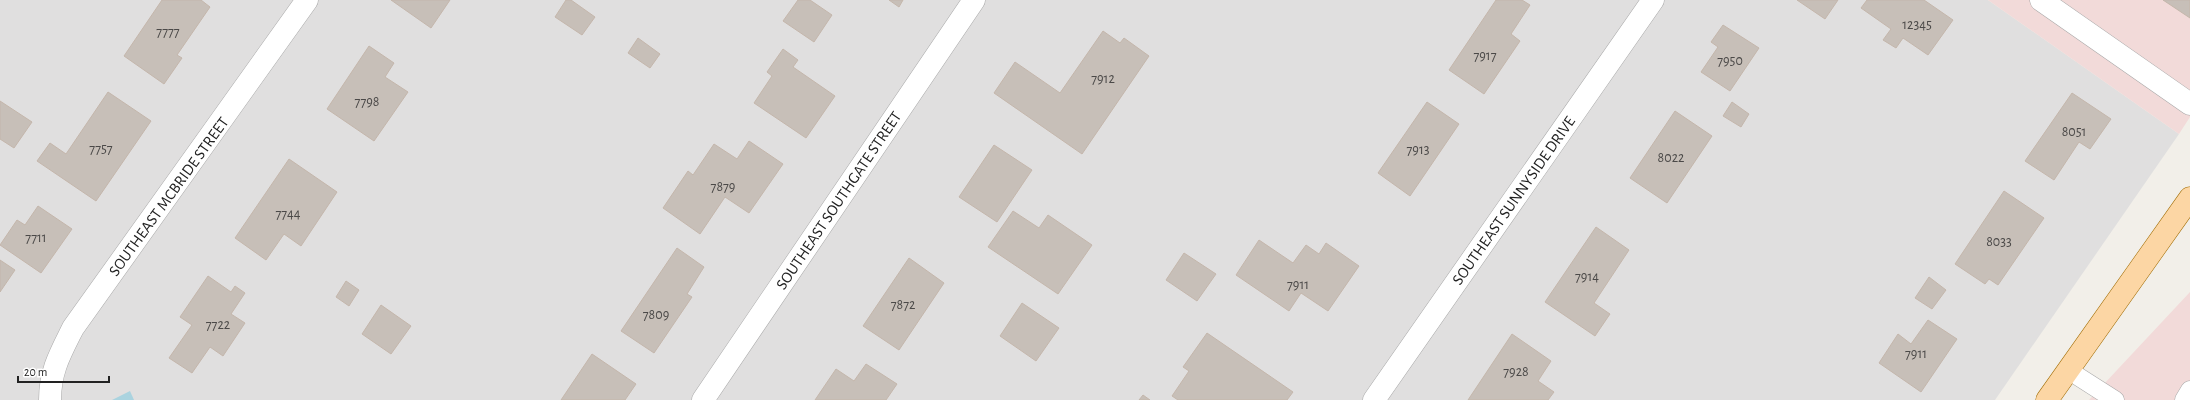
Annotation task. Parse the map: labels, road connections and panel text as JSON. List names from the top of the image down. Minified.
{"streets":{"street":["SOUTHEAST MCBRIDE STREET","SOUTHEAST SOUTHGATE STREET","SOUTHEAST SUNNYSIDE DRIVE"]},"house_numbers":["12345","7777","7917","7950","7912","7798","8051","7757","7913","8022","7879","7744","7711","8033","7914","7911","7872","7809","7722","7911","7928"],"scale_bar":"20 m"}
